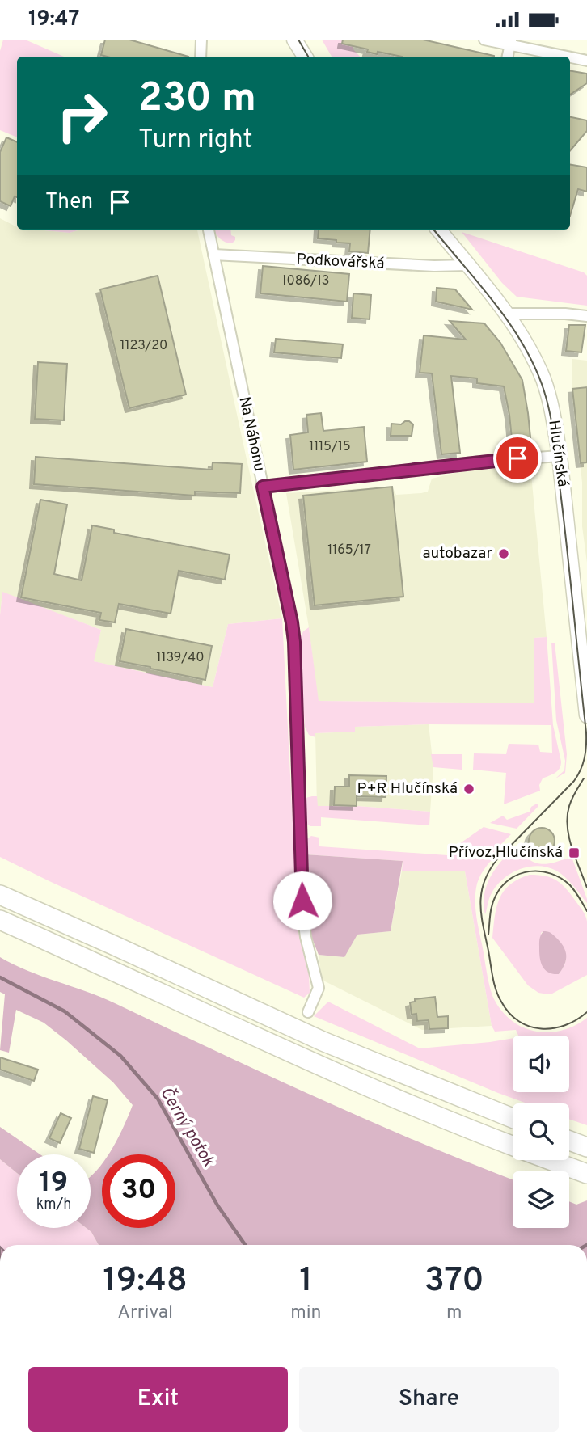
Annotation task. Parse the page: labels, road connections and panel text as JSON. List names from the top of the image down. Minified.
{"streets":{"street":["Podkovářská","Na Náhonu","Hlučínská"]},"crossings":[["Podkovářská","Na Náhonu"],["Podkovářská","Hlučínská"]],"water":["Černý potok"],"places":{"other":["autobazar","P+R Hlučínská"],"transit":["Přívoz,Hlučínská"]},"house_numbers":["1086/13","1123/20","1115/15","1165/17","1139/40"],"page":{"status":"19:47","turn":["230 m","Turn right"],"then":"Then","speed":"19 km/h","limit":"30","eta":["19:48","Arrival","1","min","370","m"],"buttons":["Exit","Share"]}}
